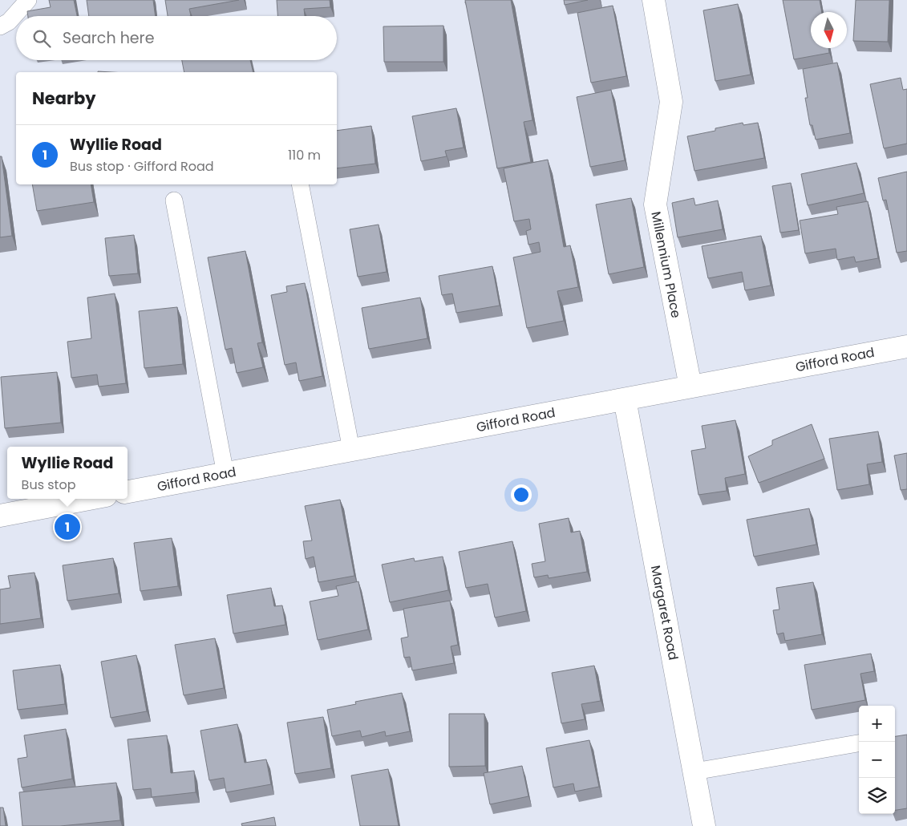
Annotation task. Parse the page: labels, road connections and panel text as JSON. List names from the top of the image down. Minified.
{"streets":{"street":["Millennium Place","Gifford Road","Margaret Road"]},"crossings":[["Millennium Place","Gifford Road"],["Gifford Road","Margaret Road"]],"north":"bottom","page":{"search":"Search here","heading":"Nearby","list":[{"mark":"1","name":"Wyllie Road","note":"Bus stop · Gifford Road","value":"110 m"}],"popup":["Wyllie Road","Bus stop"],"pins":"1","map_buttons":["+","−"]}}
